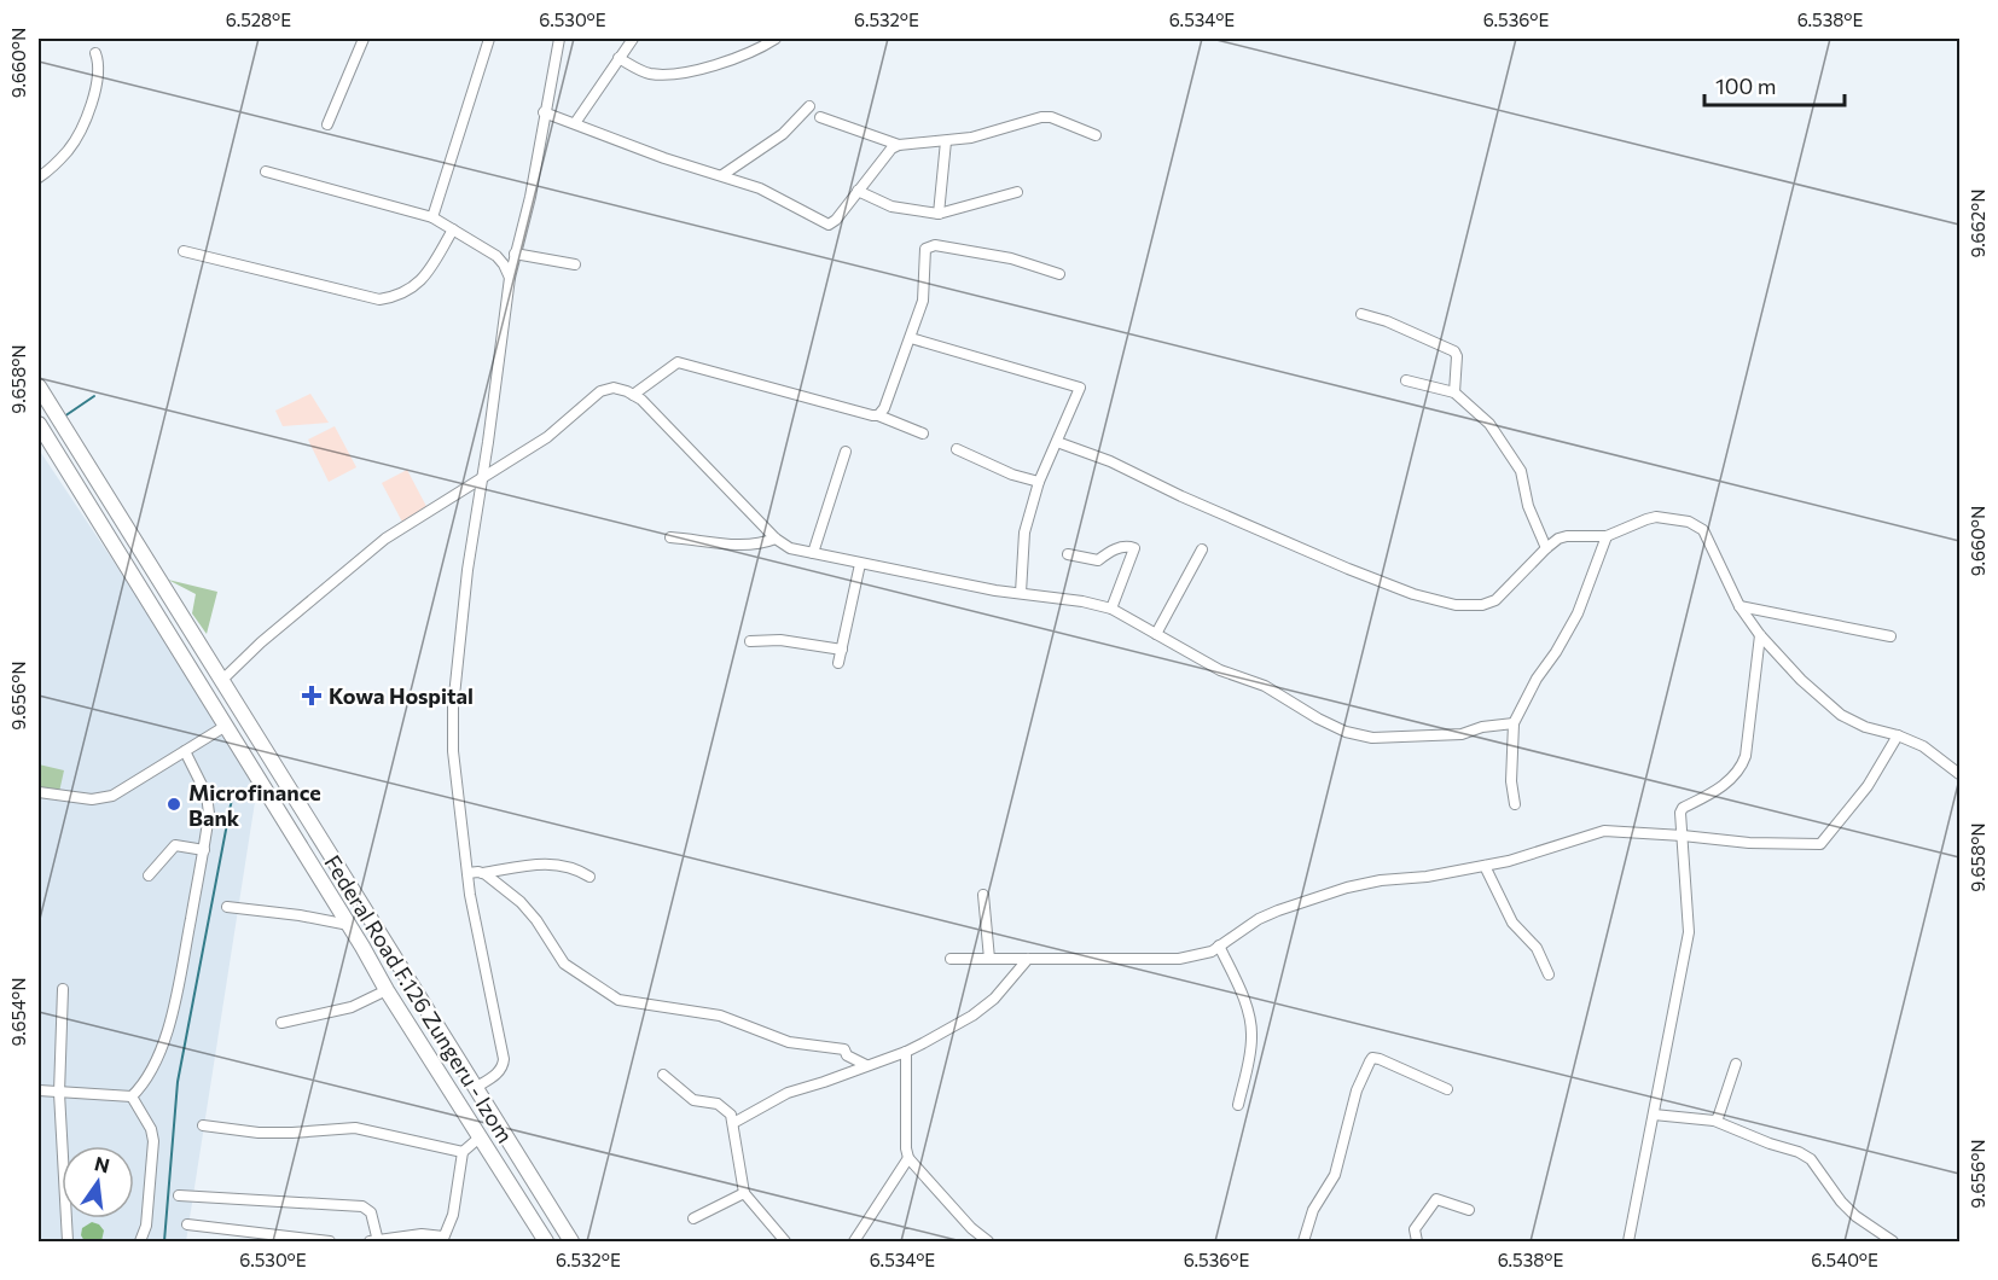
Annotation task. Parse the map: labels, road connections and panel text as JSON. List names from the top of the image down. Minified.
{"streets":{"main road":["Federal Road F.126 Zungeru - Izom"]},"places":{"health":["Kowa Hospital"],"other":["Microfinance Bank"]},"scale_bar":"100 m","north":"top","coordinates":["6.528°E","6.530°E","6.532°E","6.534°E","6.536°E","6.538°E","9.660°N","9.662°N","9.658°N","9.656°N","9.654°N","6.540°E"]}
